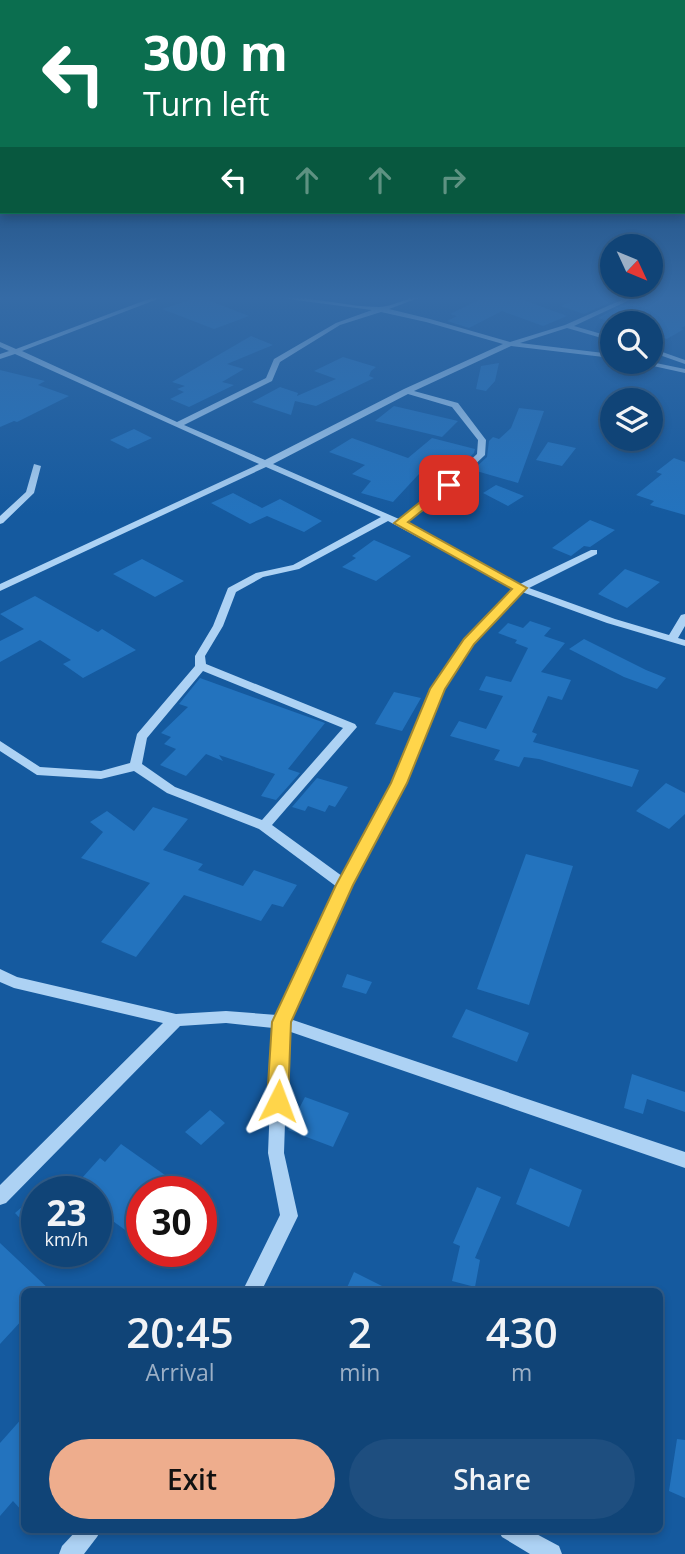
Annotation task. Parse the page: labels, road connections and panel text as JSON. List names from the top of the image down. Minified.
{"north":"bottom right","page":{"turn":["300 m","Turn left"],"speed":"23 km/h","limit":"30","eta":["20:45","Arrival","2","min","430","m"],"buttons":["Exit","Share"]}}
